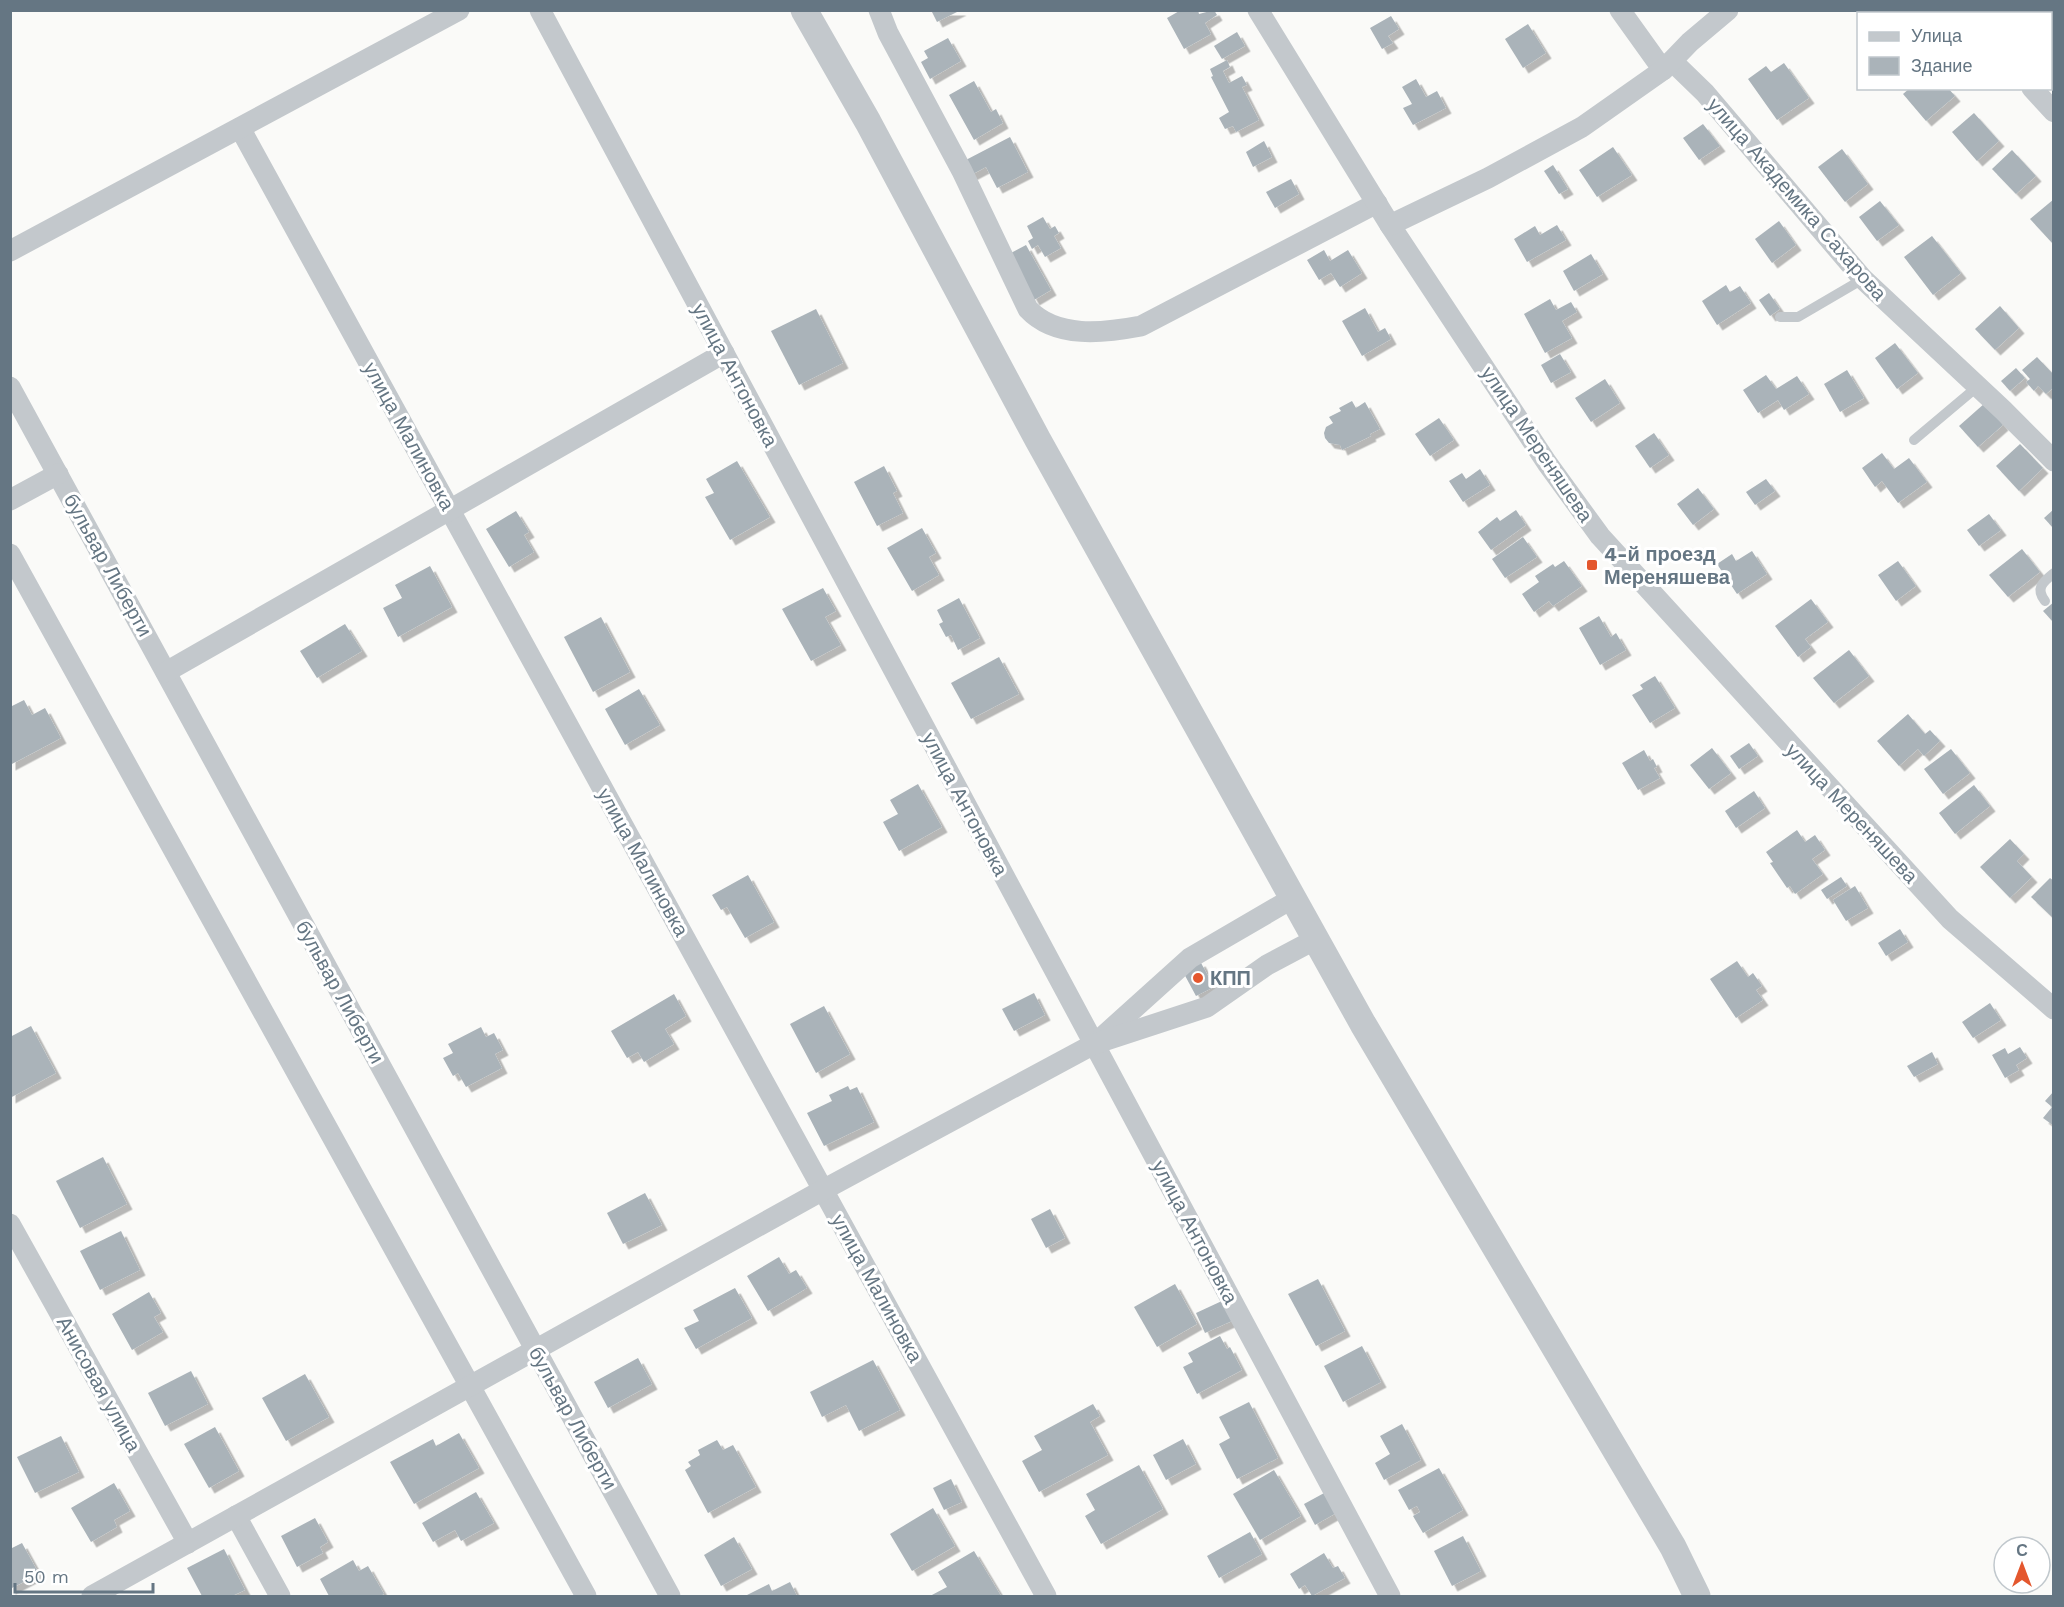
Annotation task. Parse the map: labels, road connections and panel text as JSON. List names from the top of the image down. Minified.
{"streets":{"street":["улица Академика Сахарова","улица Антоновка","улица Малиновка","улица Мереняшева","бульвар Либерти","Анисовая улица"]},"places":{"transit":["4-й проезд Мереняшева"],"other":["КПП"]},"legend":["Улица","Здание"],"scale_bar":"50 m","north":"top"}
